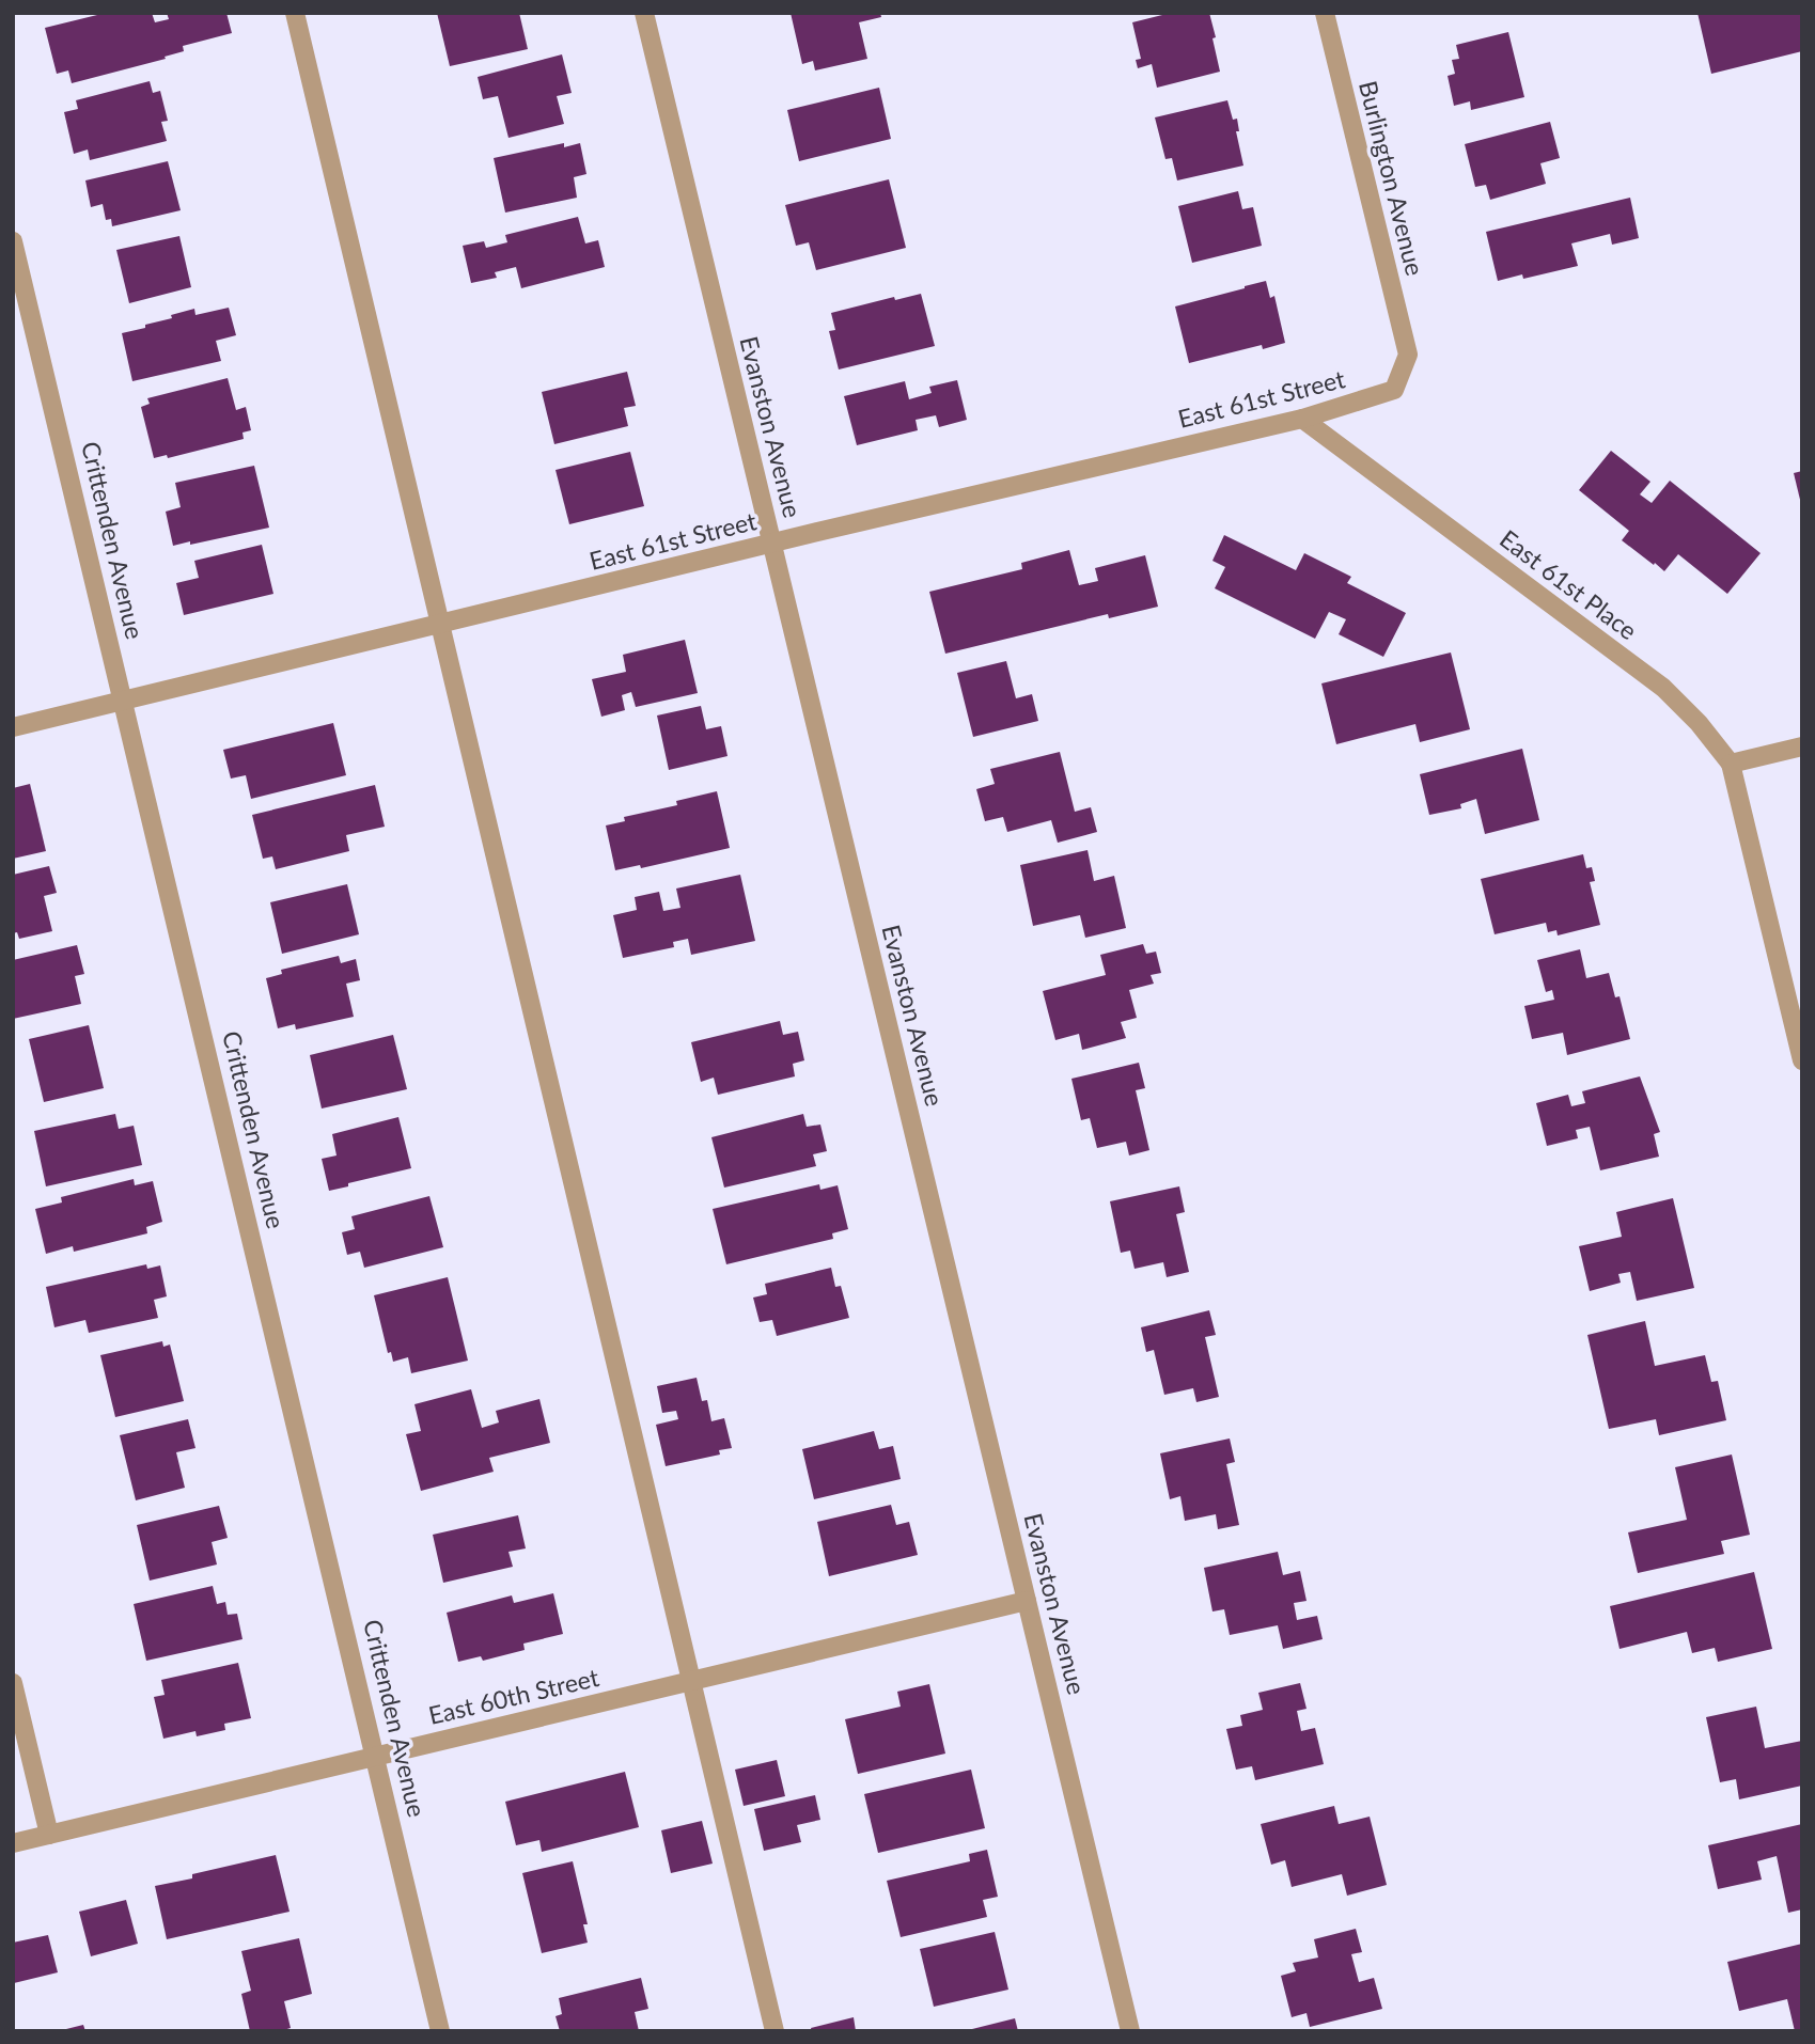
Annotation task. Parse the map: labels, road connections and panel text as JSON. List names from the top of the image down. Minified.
{"streets":{"street":["Burlington Avenue","East 61st Street","Evanston Avenue","Crittenden Avenue","East 61st Place","East 60th Street"]},"crossings":[["Burlington Avenue","East 61st Street"],["East 61st Street","Evanston Avenue"],["East 61st Street","Crittenden Avenue"],["East 61st Street","East 61st Place"],["Evanston Avenue","East 60th Street"],["Crittenden Avenue","East 60th Street"]]}
